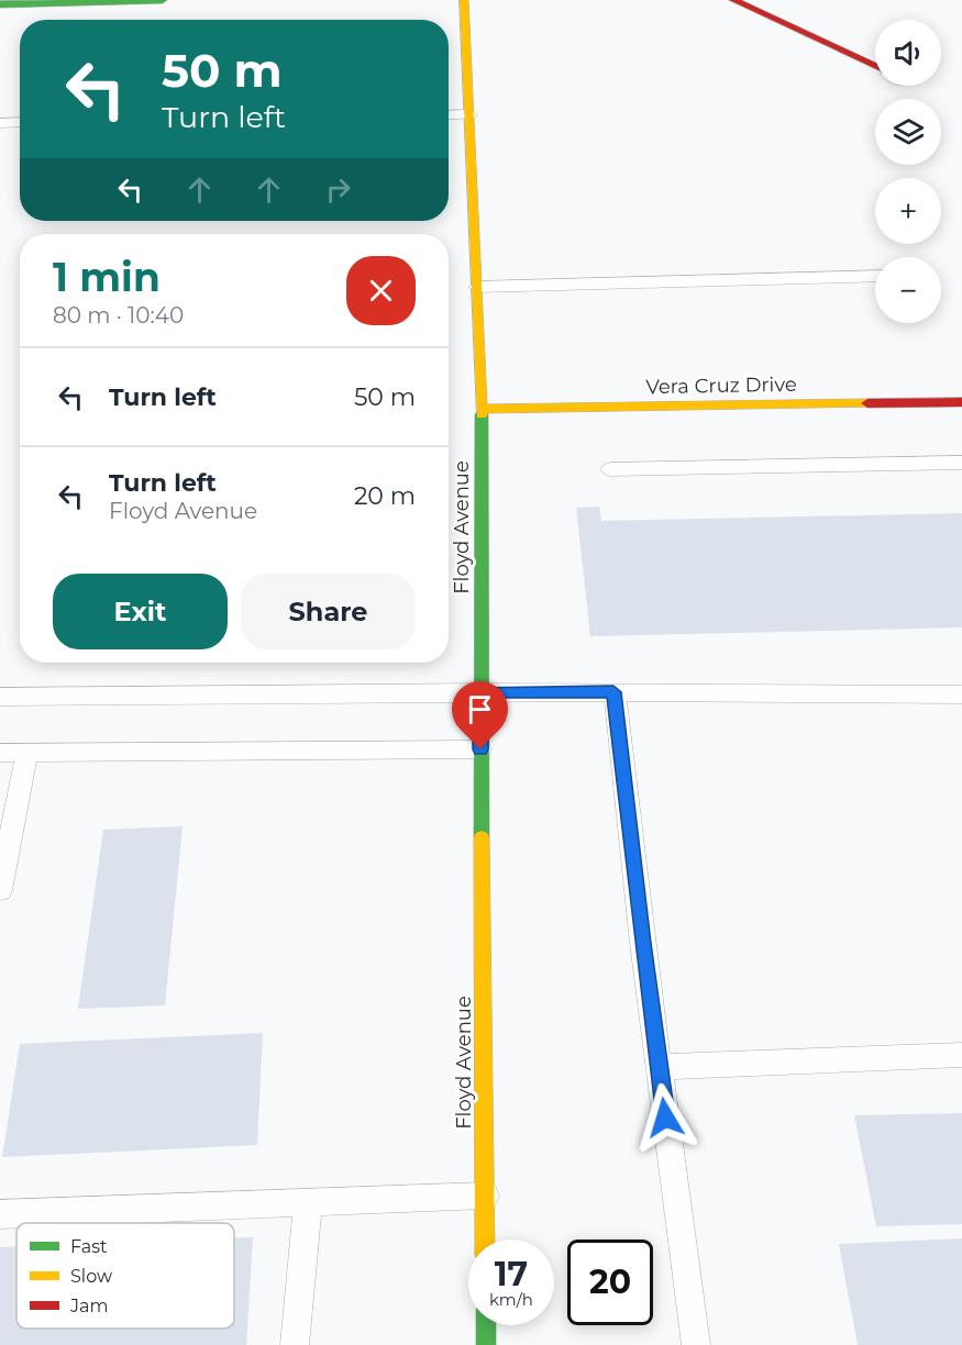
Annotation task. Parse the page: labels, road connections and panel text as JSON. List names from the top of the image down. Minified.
{"streets":{"street":["Vera Cruz Drive","Floyd Avenue"]},"crossings":[["Vera Cruz Drive","Floyd Avenue"]],"legend":["Fast","Slow","Jam"],"page":{"map_buttons":["+","−"],"turn":["50 m","Turn left"],"heading":["1 min","80 m · 10:40"],"list":[{"name":"Turn left","value":"50 m"},{"name":"Turn left","note":"Floyd Avenue","value":"20 m"}],"buttons":["Exit","Share"],"speed":"17 km/h","limit":"20"}}
